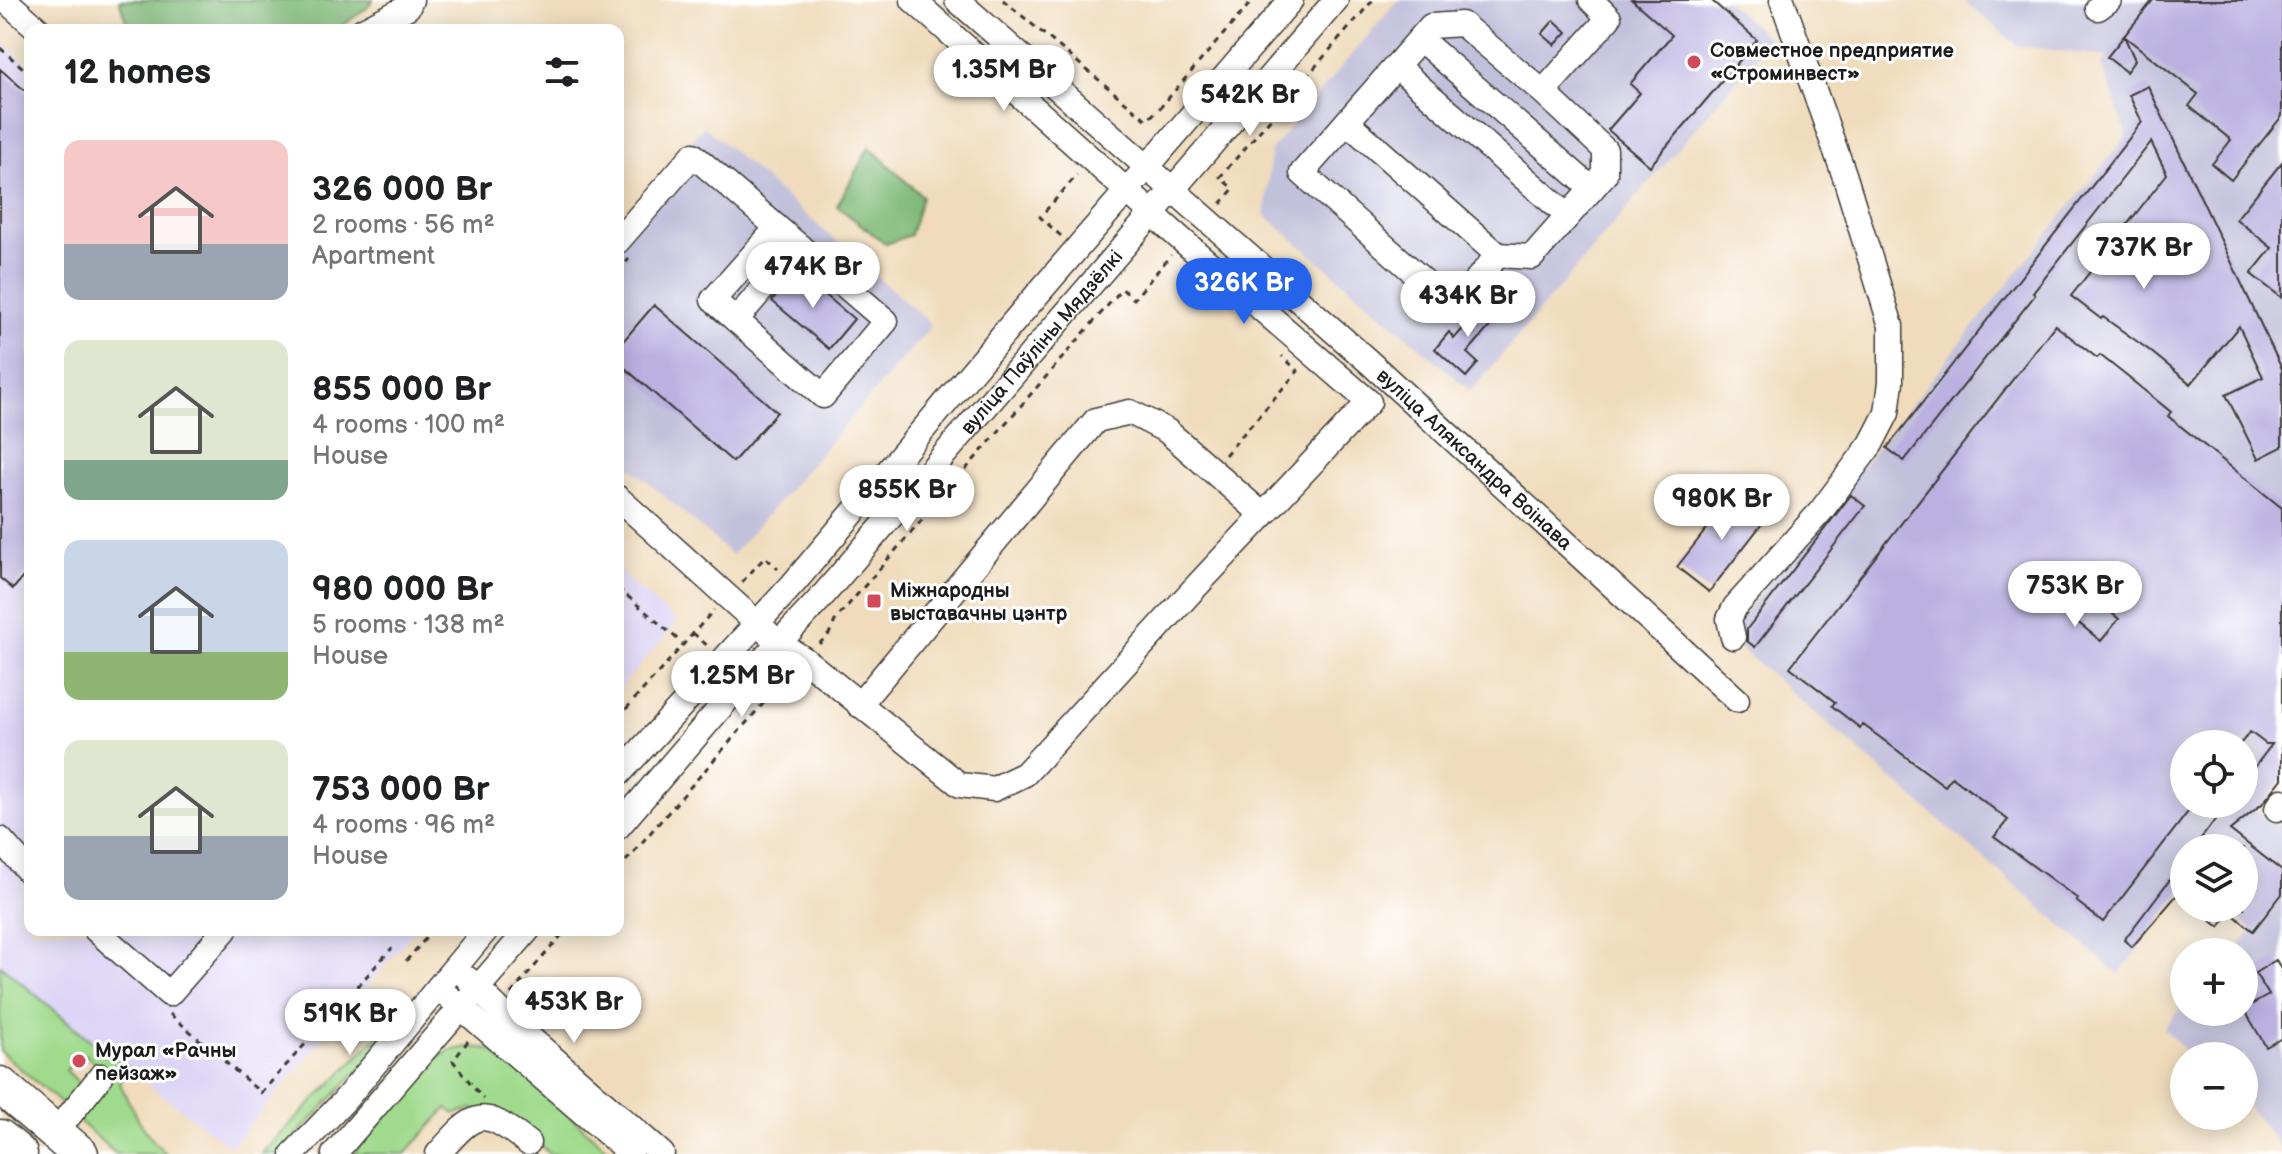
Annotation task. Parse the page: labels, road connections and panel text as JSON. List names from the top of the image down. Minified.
{"streets":{"street":["вуліца Паўліны Мядзёлкі","вуліца Аляксандра Воінава"]},"crossings":[["вуліца Паўліны Мядзёлкі","вуліца Аляксандра Воінава"]],"places":{"other":["Совместное предприятие «Строминвест»","Мурал «Рачны пейзаж»"],"transit":["Міжнародны выставачны цэнтр"]},"page":{"heading":"12 homes","price":["1.35M Br","542K Br","737K Br","474K Br","326K Br","434K Br","855K Br","980K Br","753K Br","1.25M Br","453K Br","519K Br"],"list":[{"name":"326 000 Br","note":"2 rooms · 56 m² · Apartment"},{"name":"855 000 Br","note":"4 rooms · 100 m² · House"},{"name":"980 000 Br","note":"5 rooms · 138 m² · House"},{"name":"753 000 Br","note":"4 rooms · 96 m² · House"}],"map_buttons":["+","−"]}}
